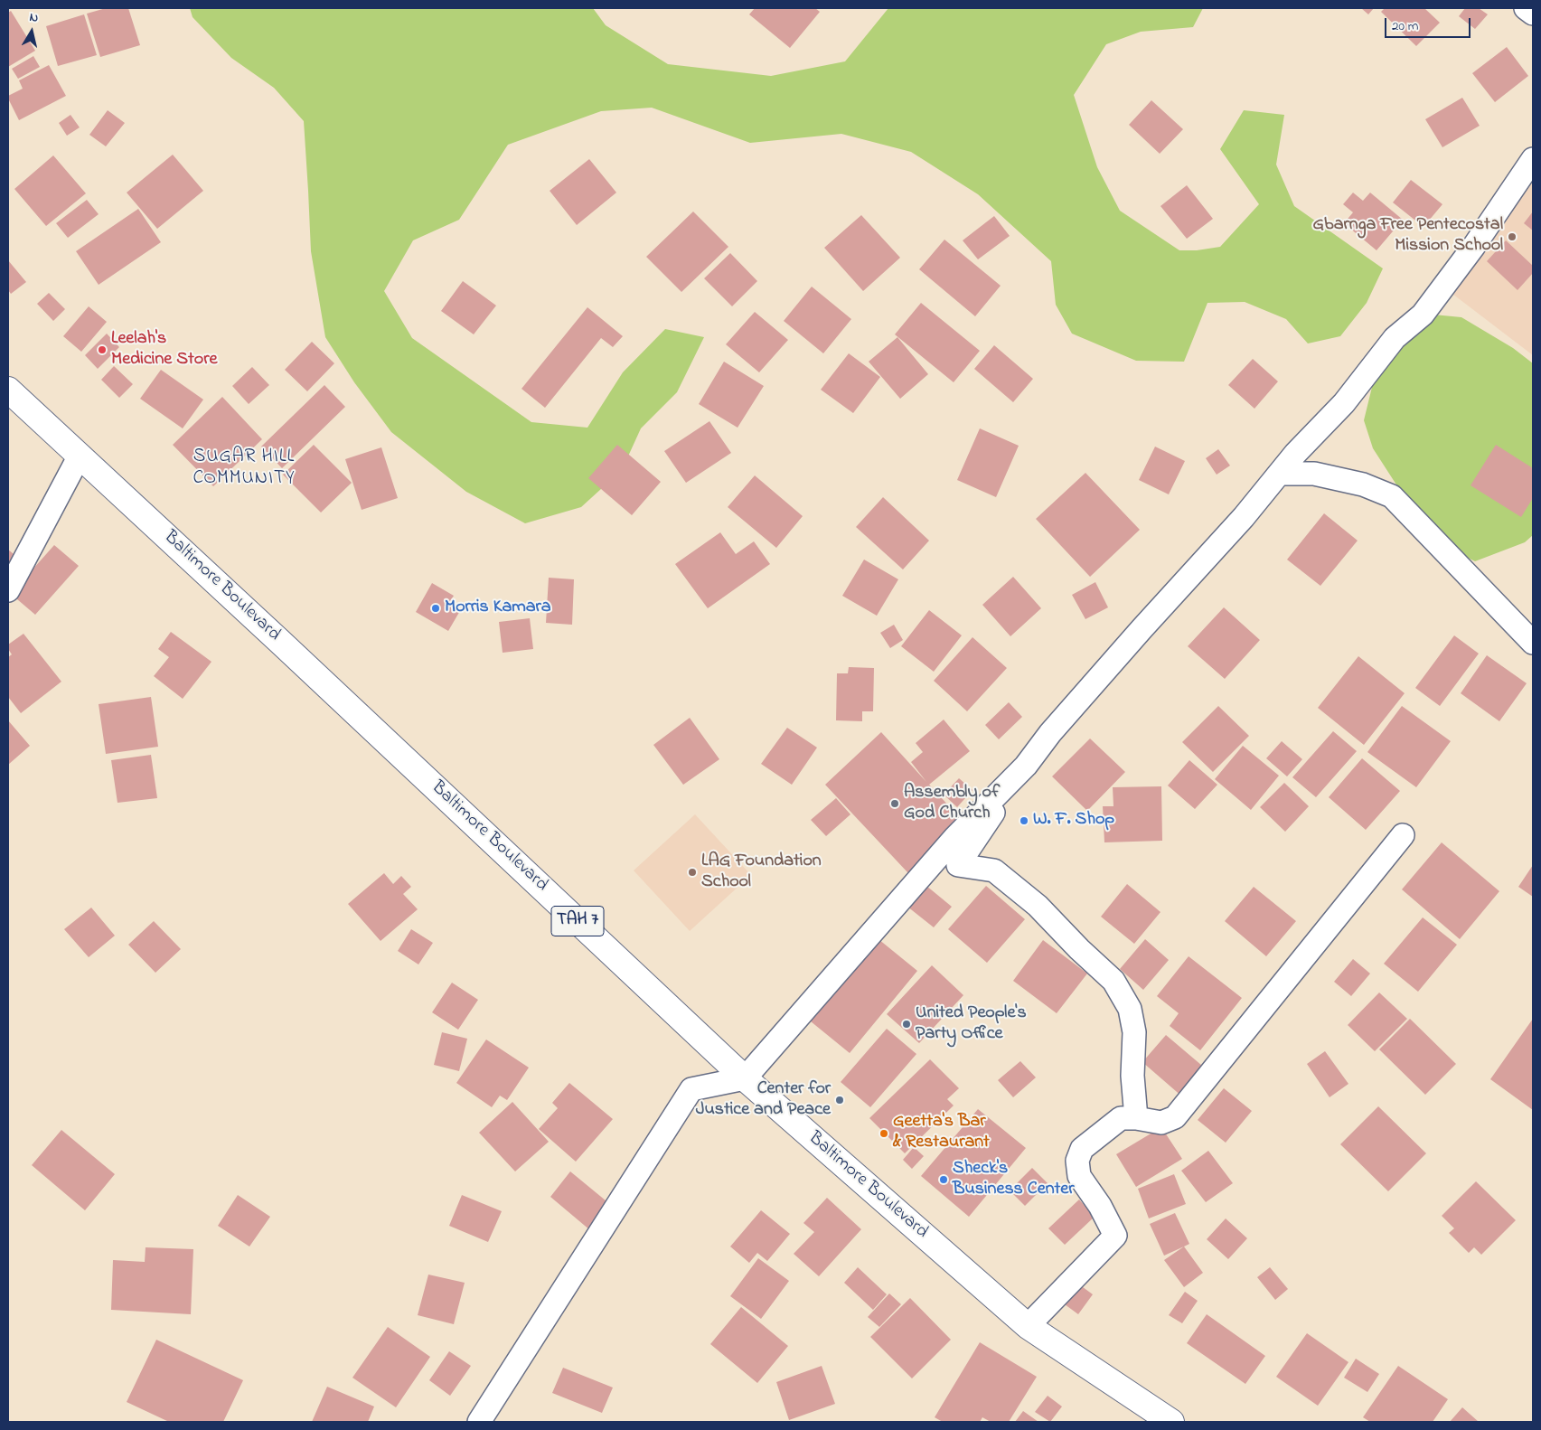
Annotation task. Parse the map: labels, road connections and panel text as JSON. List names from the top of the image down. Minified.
{"streets":{"highway":["Baltimore Boulevard","TAH 7"]},"districts":["SUGAR HILL COMMUNITY"],"places":["Gbarnga Free Pentecostal Mission School","Leelah's Medicine Store","Morris Kamara","Assembly of God Church","W. F. Shop","LAG Foundation School","United People's Party Office","Center for Justice and Peace","Geetta's Bar & Restaurant","Sheck's Business Center"],"scale_bar":"20 m","north":"top"}
